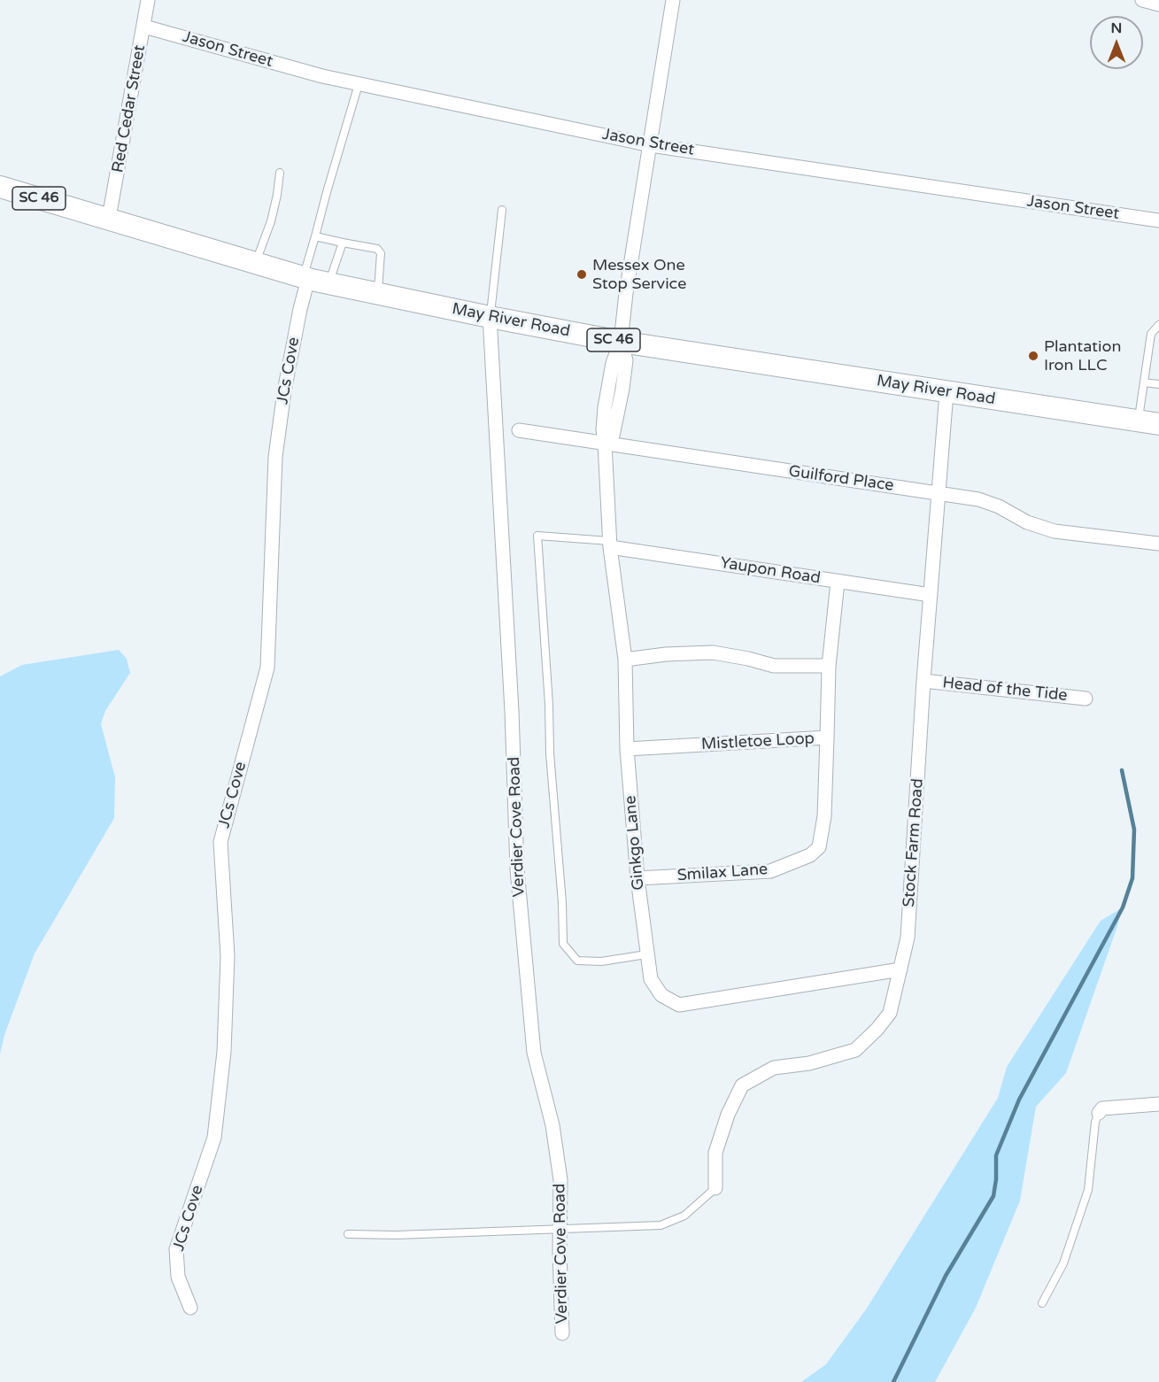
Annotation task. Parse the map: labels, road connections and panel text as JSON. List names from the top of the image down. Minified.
{"streets":{"main road":["SC 46","May River Road"],"street":["Jason Street","Red Cedar Street","JCs Cove","Guilford Place","Yaupon Road","Head of the Tide","Mistletoe Loop","Verdier Cove Road","Ginkgo Lane","Stock Farm Road","Smilax Lane"]},"crossings":[["Jason Street","Red Cedar Street"],["Jason Street","Ginkgo Lane"],["Red Cedar Street","May River Road"],["May River Road","JCs Cove"],["May River Road","Verdier Cove Road"],["May River Road","Ginkgo Lane"],["May River Road","Stock Farm Road"],["Guilford Place","Ginkgo Lane"],["Guilford Place","Stock Farm Road"],["Yaupon Road","Mistletoe Loop"],["Yaupon Road","Ginkgo Lane"],["Yaupon Road","Stock Farm Road"],["Head of the Tide","Stock Farm Road"],["Mistletoe Loop","Ginkgo Lane"],["Mistletoe Loop","Smilax Lane"],["Ginkgo Lane","Stock Farm Road"],["Ginkgo Lane","Smilax Lane"]],"places":["Messex One Stop Service","Plantation Iron LLC"],"north":"top"}
